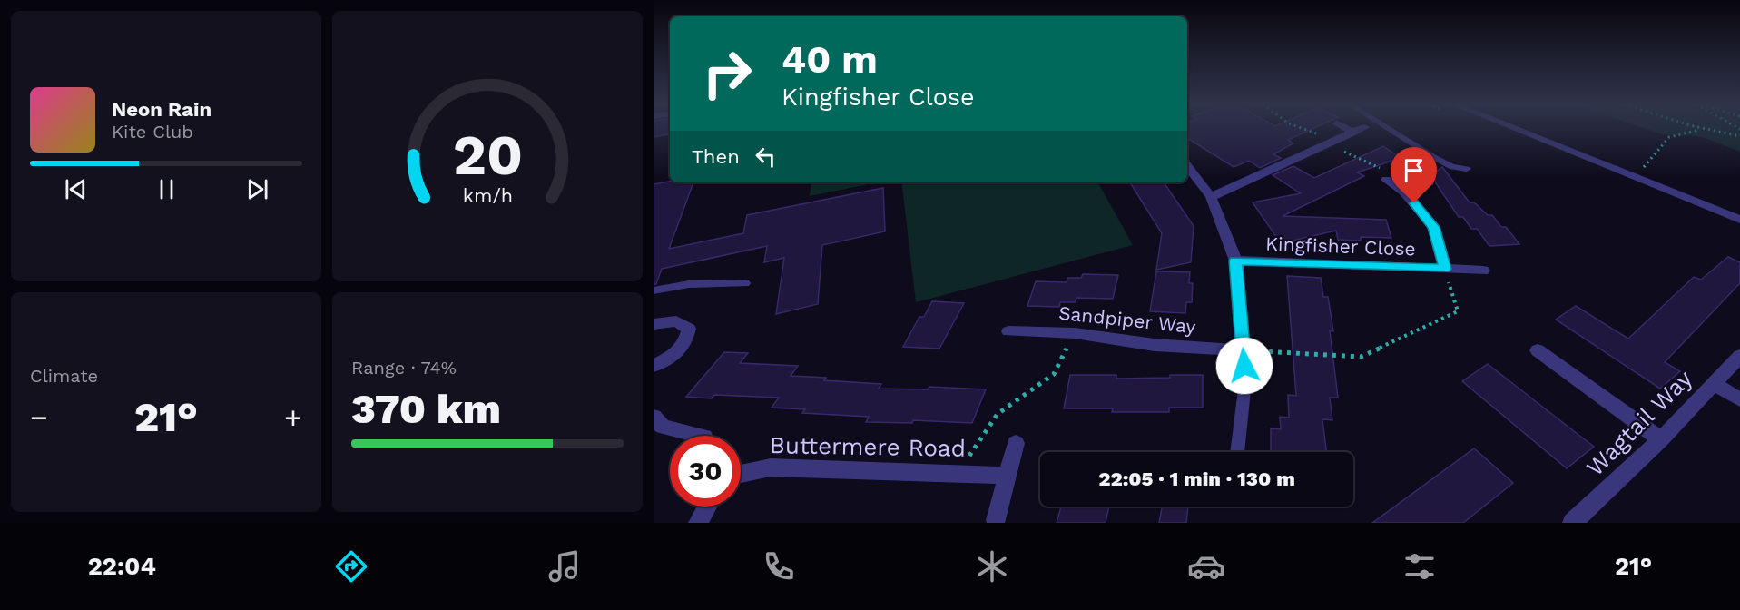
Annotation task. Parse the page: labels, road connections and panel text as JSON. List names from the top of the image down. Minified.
{"streets":{"street":["Kingfisher Close","Sandpiper Way","Wagtail Way","Buttermere Road"]},"page":{"turn":["40 m","Kingfisher Close"],"song":["Neon Rain","Kite Club"],"then":"Then","tile":["Climate",["Range · 74%","370 km"]],"heat":["−","21°","+"],"limit":"30","trip":"22:05 · 1 min · 130 m","tabs":["22:04","21°"],"gauge":["20","km/h"]}}
